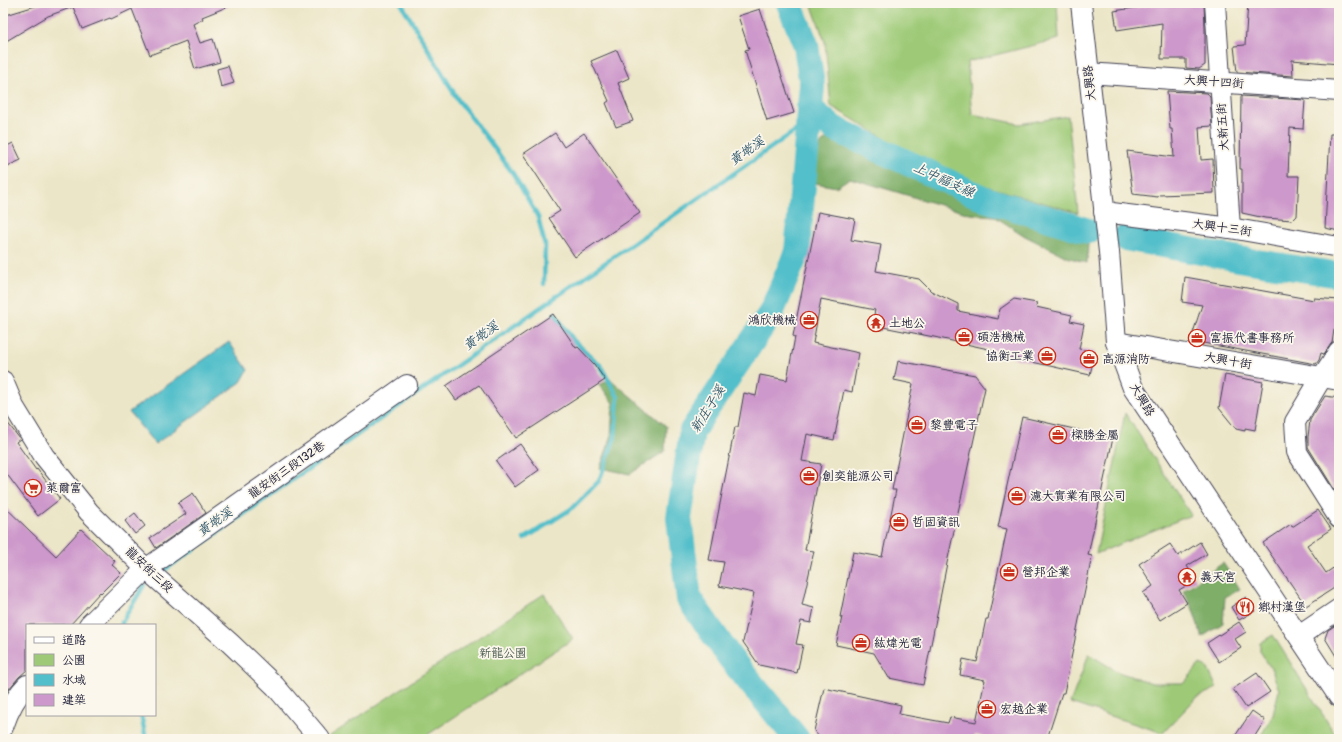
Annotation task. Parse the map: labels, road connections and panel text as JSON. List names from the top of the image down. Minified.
{"streets":{"street":["大興十四街","大興路","大新五街","大興十三街","大興十街","龍安街三段132巷","龍安街三段"]},"crossings":[["大興十四街","大興路"],["大興十四街","大新五街"],["大興路","大興十三街"],["大興路","大興十街"],["大新五街","大興十三街"],["龍安街三段132巷","龍安街三段"]],"water":["黃墘溪","上中福支線","新庄子溪"],"parks":["新龍公園"],"places":{"office":["鴻欣機械","碩浩機械","富振代書事務所","協衡工業","高源消防","黎豐電子","樑勝金屬","創奕能源公司","濾大實業有限公司","哲固資訊","營邦企業","紘煒光電","宏越企業"],"temple":["土地公","義天宮"],"supermarket":["萊爾富"],"restaurant":["鄉村漢堡"]},"legend":["道路","公園","水域","建築"]}
